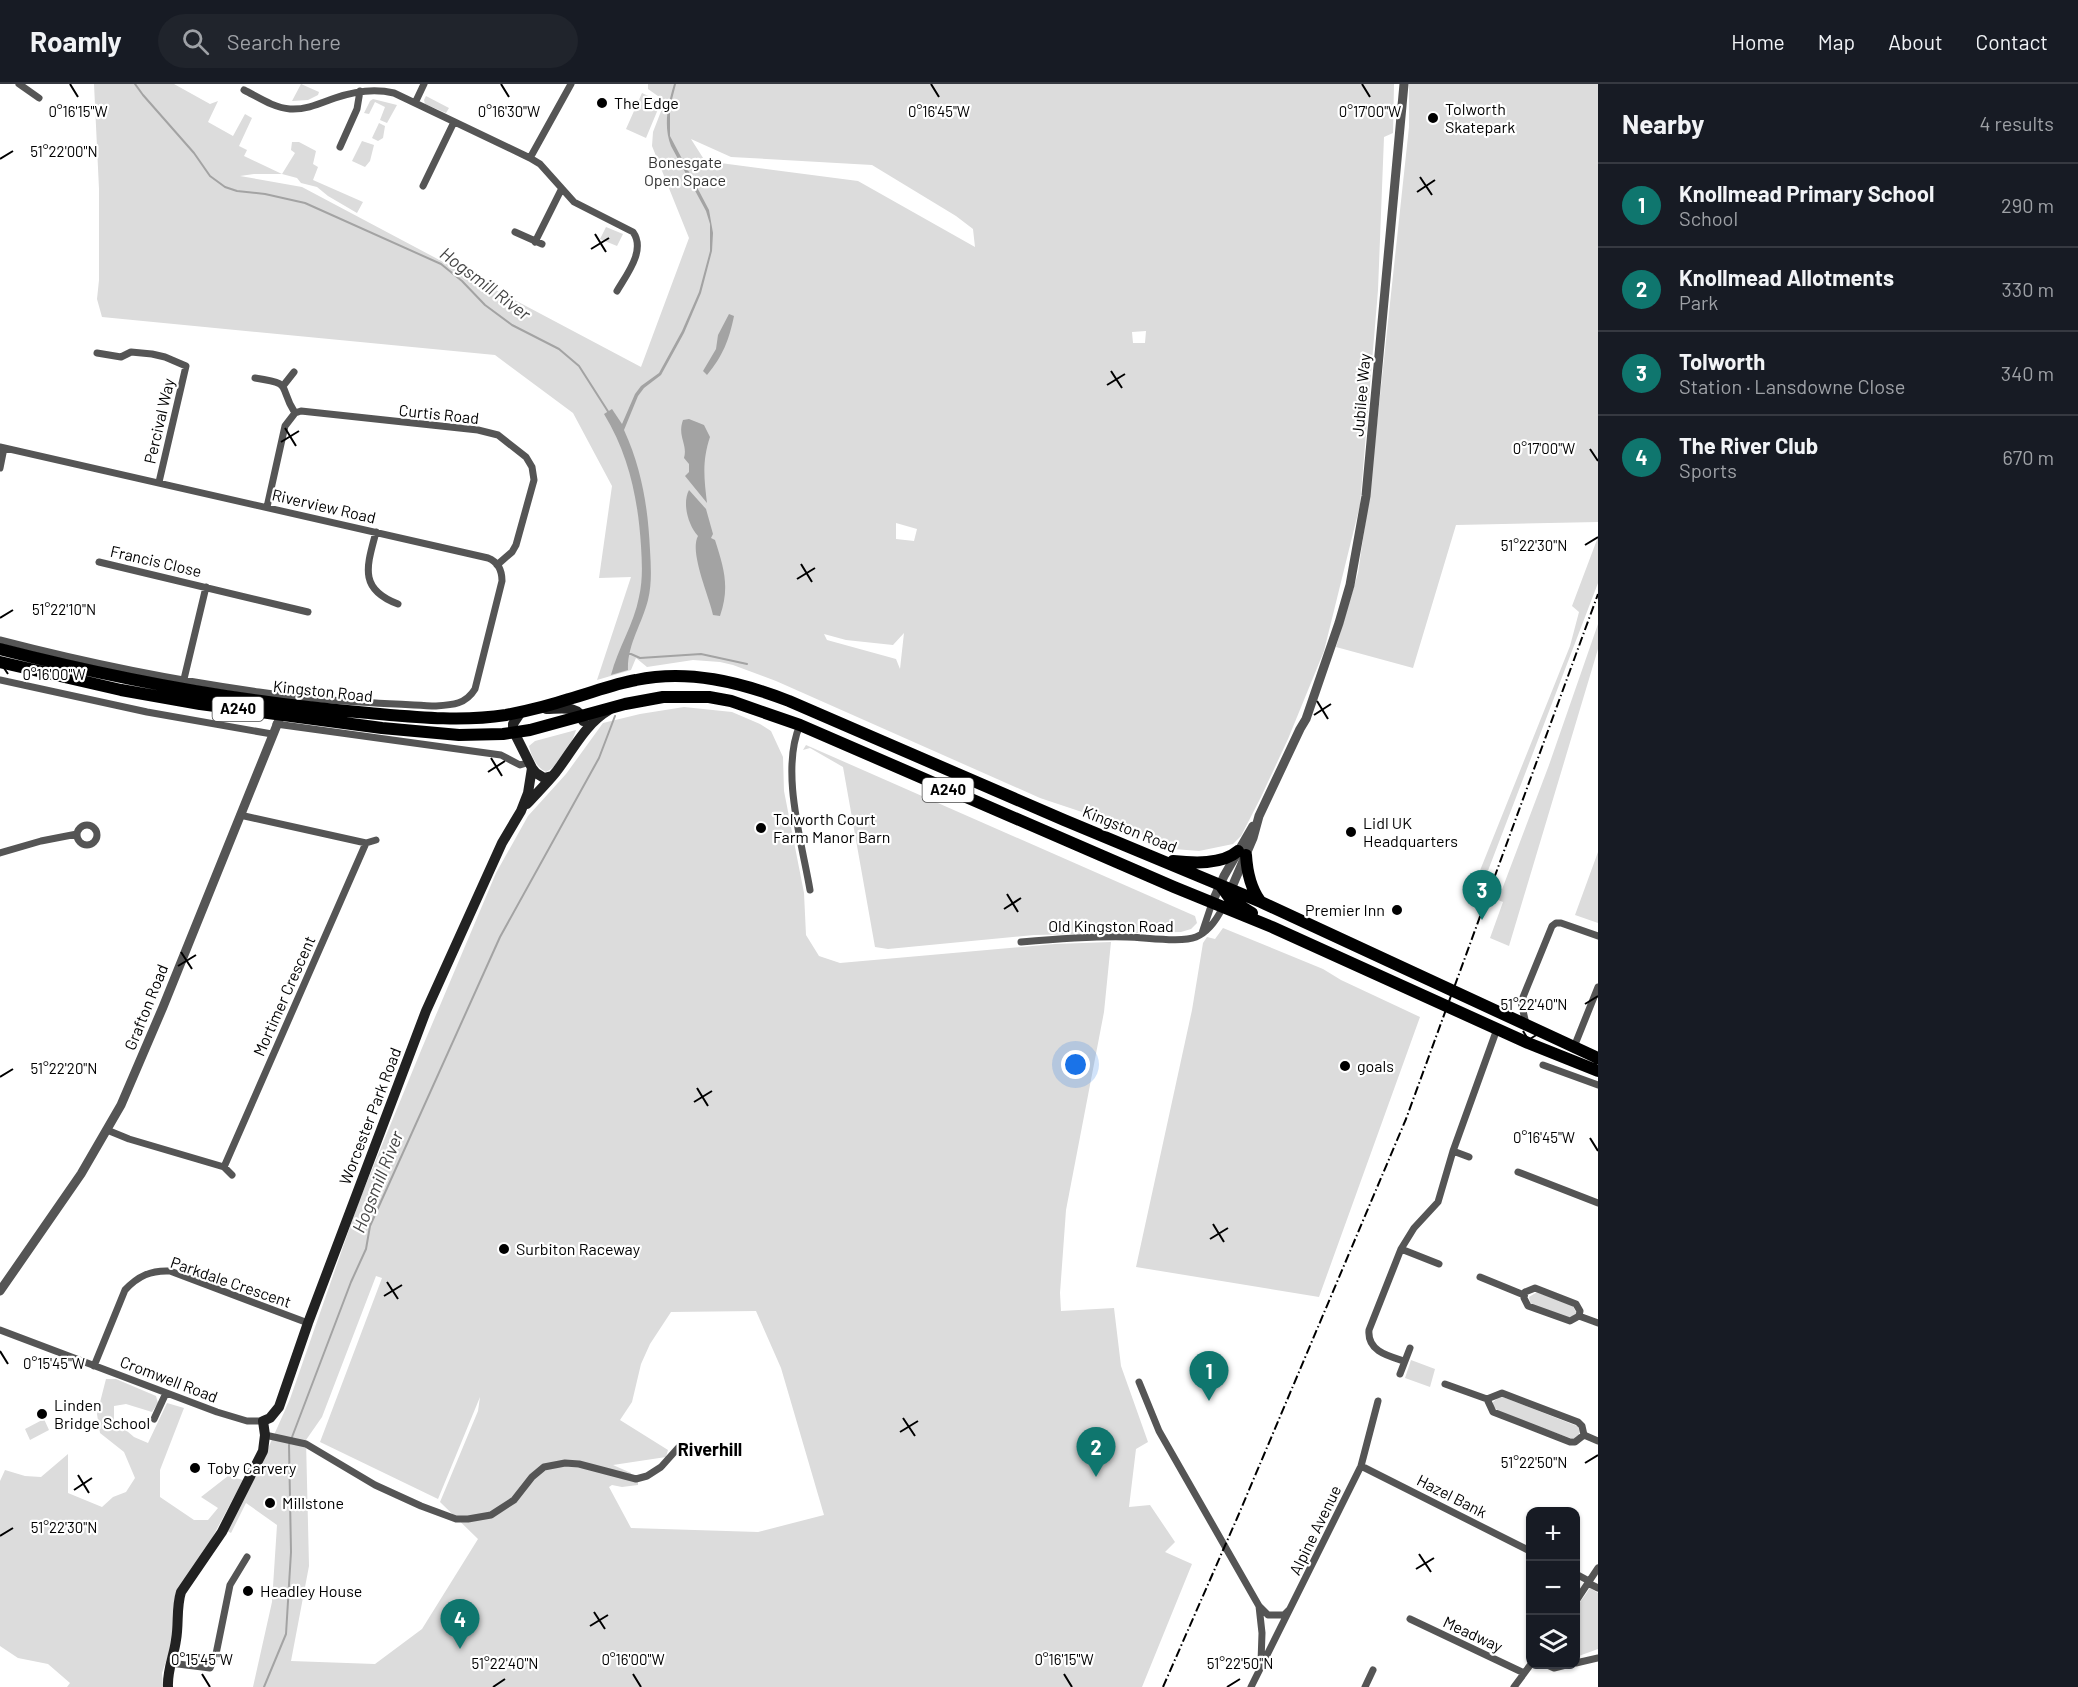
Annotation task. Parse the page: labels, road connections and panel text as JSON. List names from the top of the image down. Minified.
{"streets":{"highway":["Kingston Road","A240"],"main road":["Worcester Park Road"],"street":["Jubilee Way","Curtis Road","Percival Way","Riverview Road","Francis Close","Old Kingston Road","Mortimer Crescent","Grafton Road","Parkdale Crescent","Cromwell Road","Hazel Bank","Alpine Avenue","Meadway"]},"crossings":[["Jubilee Way","Kingston Road"],["Curtis Road","Riverview Road"],["Percival Way","Riverview Road"],["Kingston Road","A240"],["Kingston Road","Grafton Road"],["Worcester Park Road","Parkdale Crescent"],["Worcester Park Road","Cromwell Road"],["Parkdale Crescent","Cromwell Road"],["Hazel Bank","Alpine Avenue"]],"districts":["Riverhill"],"water":["Hogsmill River"],"parks":["Bonesgate Open Space"],"places":["The Edge","Tolworth Skatepark","Tolworth Court Farm Manor Barn","Lidl UK Headquarters","Premier Inn","goals","Surbiton Raceway","Linden Bridge School","Toby Carvery","Millstone","Headley House"],"page":{"header":"Roamly","search":"Search here","nav":["Home","Map","About","Contact"],"heading":["Nearby","4 results"],"list":[{"mark":"1","name":"Knollmead Primary School","note":"School","value":"290 m"},{"mark":"2","name":"Knollmead Allotments","note":"Park","value":"330 m"},{"mark":"3","name":"Tolworth","note":"Station · Lansdowne Close","value":"340 m"},{"mark":"4","name":"The River Club","note":"Sports","value":"670 m"}],"pins":["3","1","2","4"],"map_buttons":["+","−"]},"coordinates":["0°16'15\"W","0°16'30\"W","0°16'45\"W","0°17'00\"W","51°22'00\"N","51°22'30\"N","51°22'10\"N","0°16'00\"W","51°22'40\"N","51°22'20\"N","0°15'45\"W","51°22'50\"N"]}
